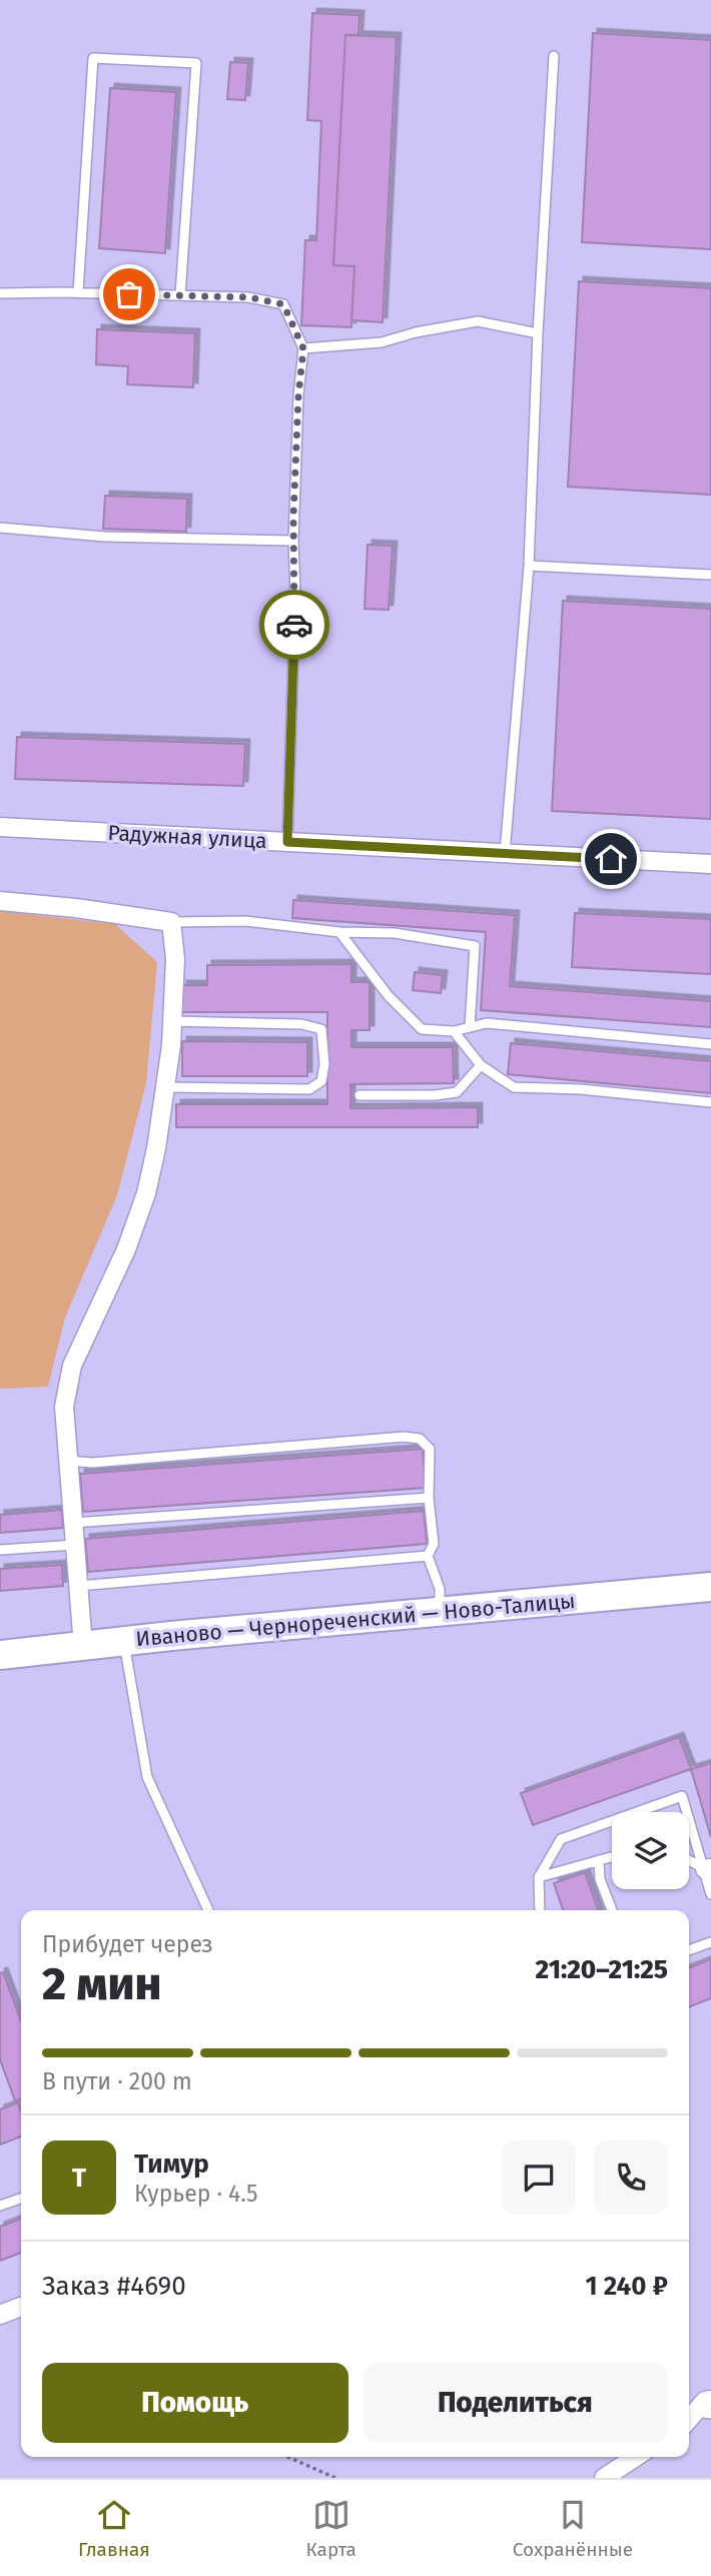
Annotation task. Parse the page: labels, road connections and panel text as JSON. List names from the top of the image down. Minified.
{"streets":{"main road":["Иваново — Чернореченский — Ново-Талицы"],"street":["Радужная улица"]},"page":{"heading":["2 мин","Прибудет через","21:20–21:25"],"panel":["Тимур","Курьер · 4.5","Заказ #4690","1 240 ₽"],"bar":"В пути · 200 m","round":"Т","buttons":["Помощь","Поделиться"],"tabs":["Главная","Карта","Сохранённые"]}}
